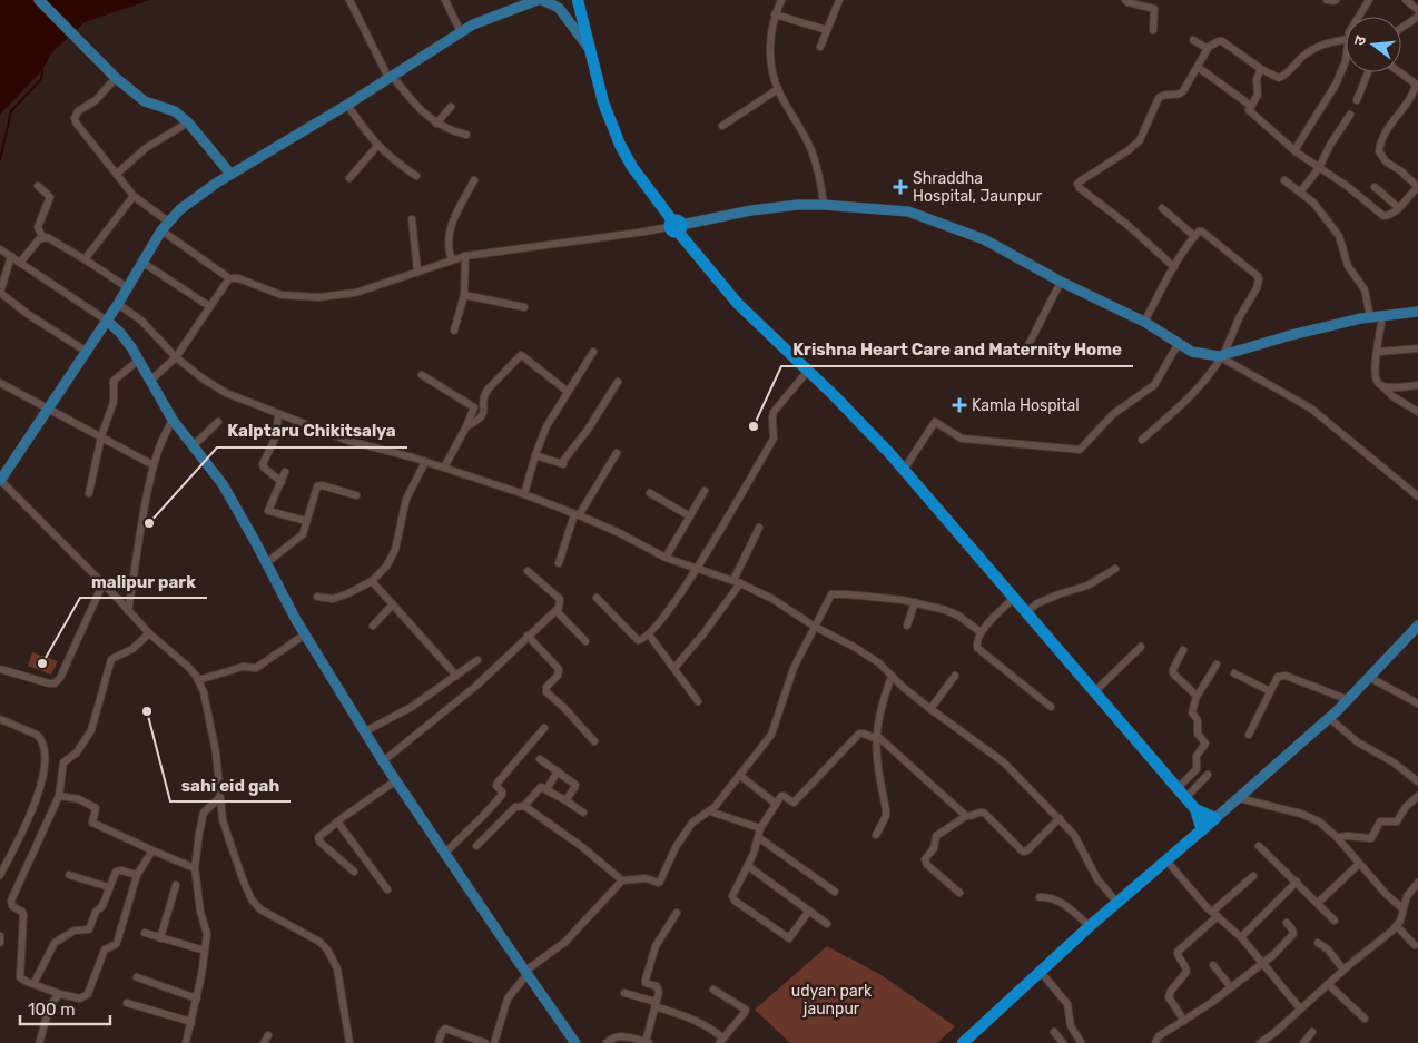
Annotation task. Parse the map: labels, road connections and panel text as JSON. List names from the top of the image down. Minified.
{"parks":["udyan park jaunpur"],"places":{"health":["Shraddha Hospital, Jaunpur","Kamla Hospital"],"other":["Krishna Heart Care and Maternity Home","Kalptaru Chikitsalya","malipur park","sahi eid gah"]},"scale_bar":"100 m","north":"left"}
